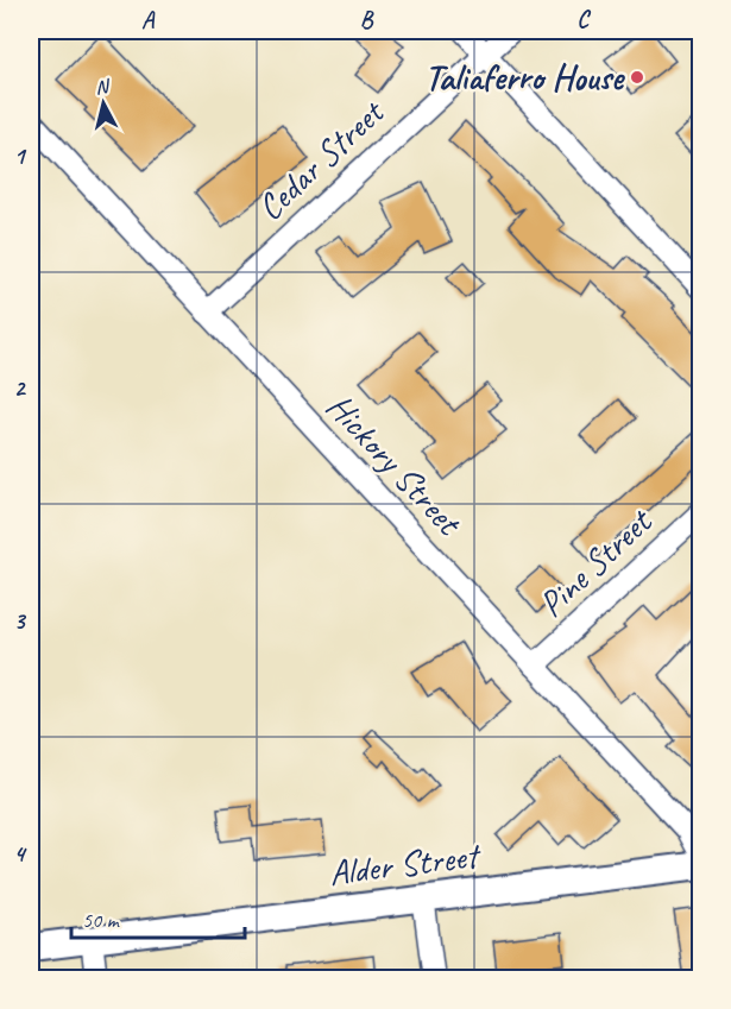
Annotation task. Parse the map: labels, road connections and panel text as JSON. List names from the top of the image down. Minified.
{"streets":{"street":["Cedar Street","Hickory Street","Pine Street","Alder Street"]},"crossings":[["Cedar Street","Hickory Street"],["Hickory Street","Pine Street"]],"places":["Taliaferro House"],"scale_bar":"50 m","north":"top","grid":{"columns":["A","B","C"],"rows":["1","2","3","4"]}}
